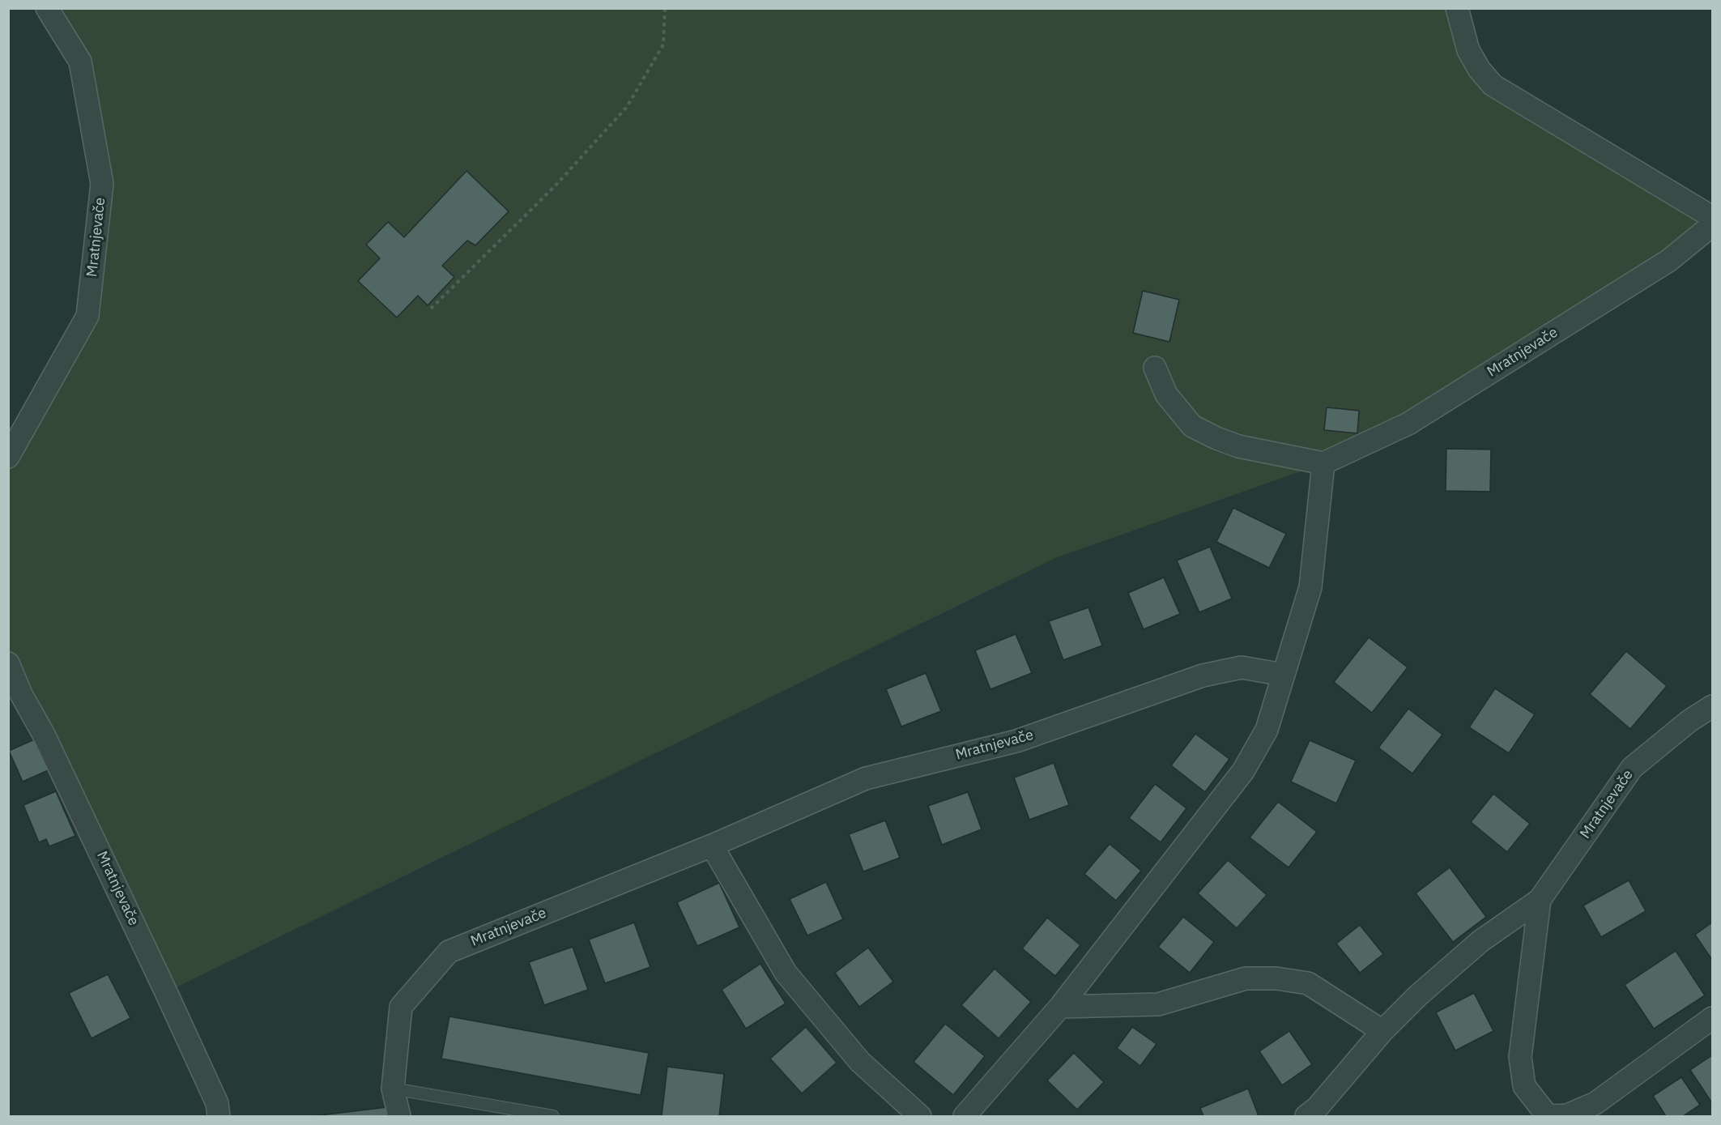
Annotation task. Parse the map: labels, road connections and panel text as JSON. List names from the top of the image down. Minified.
{"streets":{"street":["Mratnjevače"]}}
